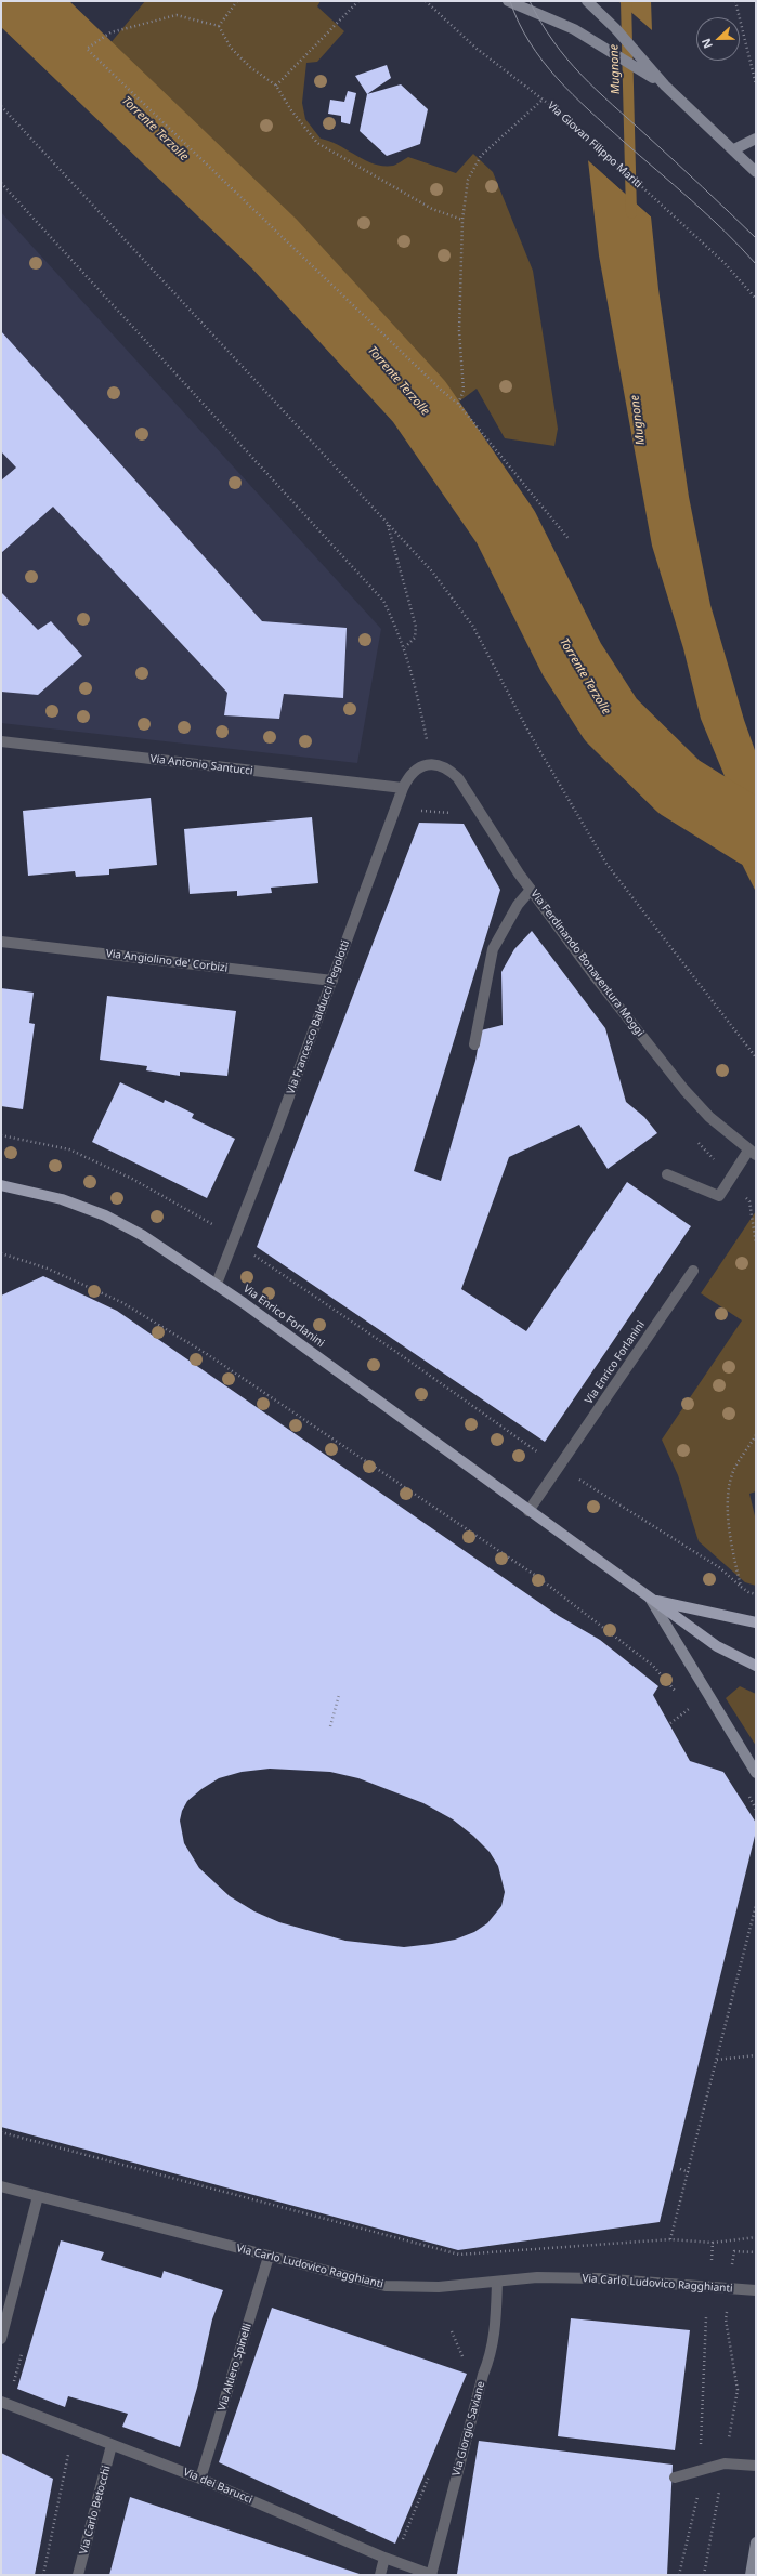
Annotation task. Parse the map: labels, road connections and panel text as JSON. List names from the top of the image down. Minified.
{"streets":{"main road":["Via Enrico Forlanini"],"street":["Via Antonio Santucci","Via Angiolino de' Corbizi","Via Ferdinando Bonaventura Moggi","Via Francesco Balducci Pegolotti","Via Carlo Ludovico Ragghianti","Via Altiero Spinelli","Via Giorgio Saviane","Via dei Barucci","Via Carlo Betocchi"],"path":["Via Giovan Filippo Mariti"]},"crossings":[["Via Antonio Santucci","Via Francesco Balducci Pegolotti"],["Via Angiolino de' Corbizi","Via Francesco Balducci Pegolotti"],["Via Ferdinando Bonaventura Moggi","Via Francesco Balducci Pegolotti"],["Via Francesco Balducci Pegolotti","Via Enrico Forlanini"],["Via Carlo Ludovico Ragghianti","Via Altiero Spinelli"],["Via Carlo Ludovico Ragghianti","Via Giorgio Saviane"],["Via Altiero Spinelli","Via dei Barucci"],["Via Giorgio Saviane","Via dei Barucci"],["Via dei Barucci","Via Carlo Betocchi"]],"water":["Mugnone","Torrente Terzolle"],"north":"left"}
